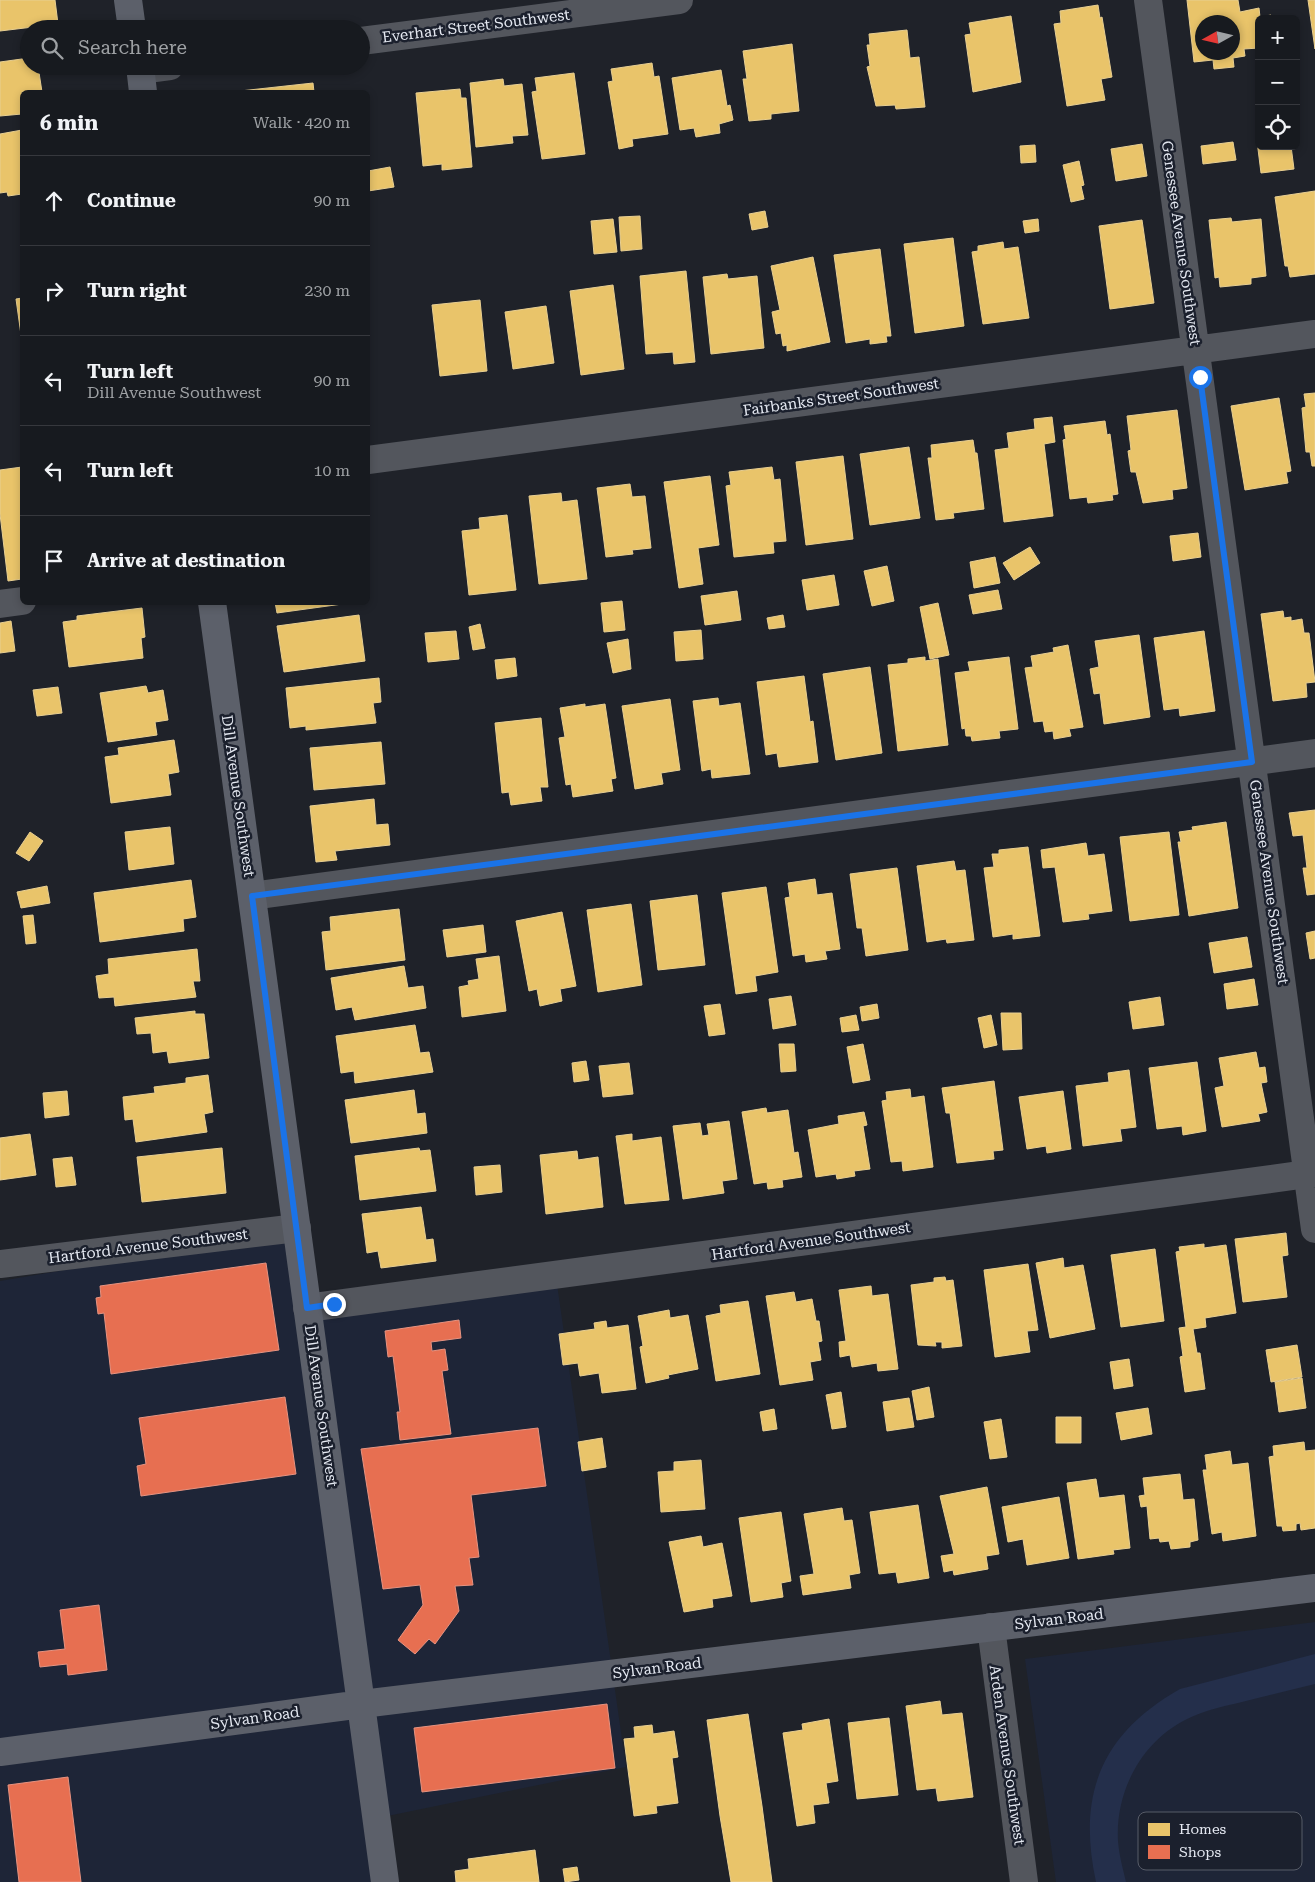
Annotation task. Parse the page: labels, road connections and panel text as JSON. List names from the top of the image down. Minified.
{"streets":{"main road":["Dill Avenue Southwest","Sylvan Road"],"street":["Everhart Street Southwest","Genessee Avenue Southwest","Fairbanks Street Southwest","Hartford Avenue Southwest","Arden Avenue Southwest"]},"crossings":[["Genessee Avenue Southwest","Fairbanks Street Southwest"],["Genessee Avenue Southwest","Hartford Avenue Southwest"],["Dill Avenue Southwest","Hartford Avenue Southwest"],["Dill Avenue Southwest","Sylvan Road"],["Sylvan Road","Arden Avenue Southwest"]],"legend":["Homes","Shops"],"north":"left","page":{"map_buttons":["+","−"],"search":"Search here","heading":["6 min","Walk · 420 m"],"list":[["Continue","90 m"],["Turn right","230 m"],["Turn left","Dill Avenue Southwest","90 m"],["Turn left","10 m"],"Arrive at destination"]}}
